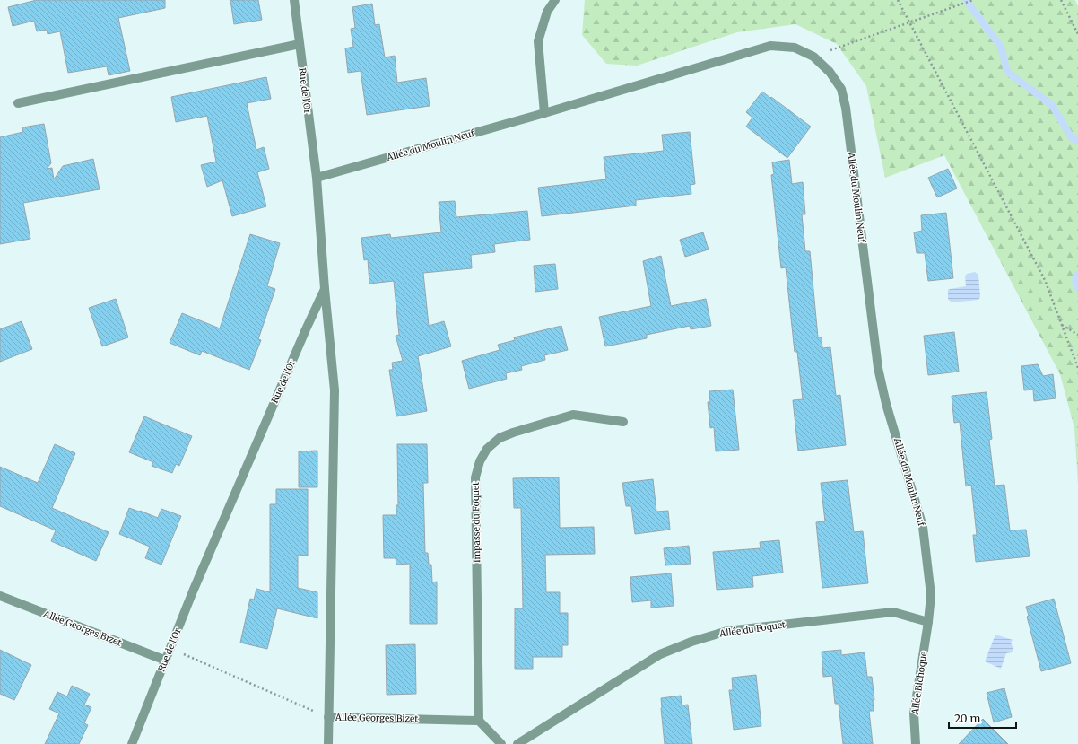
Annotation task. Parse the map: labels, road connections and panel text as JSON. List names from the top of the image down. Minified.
{"streets":{"street":["Rue de l'Or","Allée du Moulin Neuf","Impasse du Foquet","Allée Georges Bizet","Allée du Foquet","Allée Bichoque"]},"crossings":[["Rue de l'Or","Allée du Moulin Neuf"],["Rue de l'Or","Allée Georges Bizet"],["Allée du Moulin Neuf","Allée du Foquet"],["Allée du Moulin Neuf","Allée Bichoque"],["Impasse du Foquet","Allée Georges Bizet"],["Allée du Foquet","Allée Bichoque"]],"scale_bar":"20 m"}
